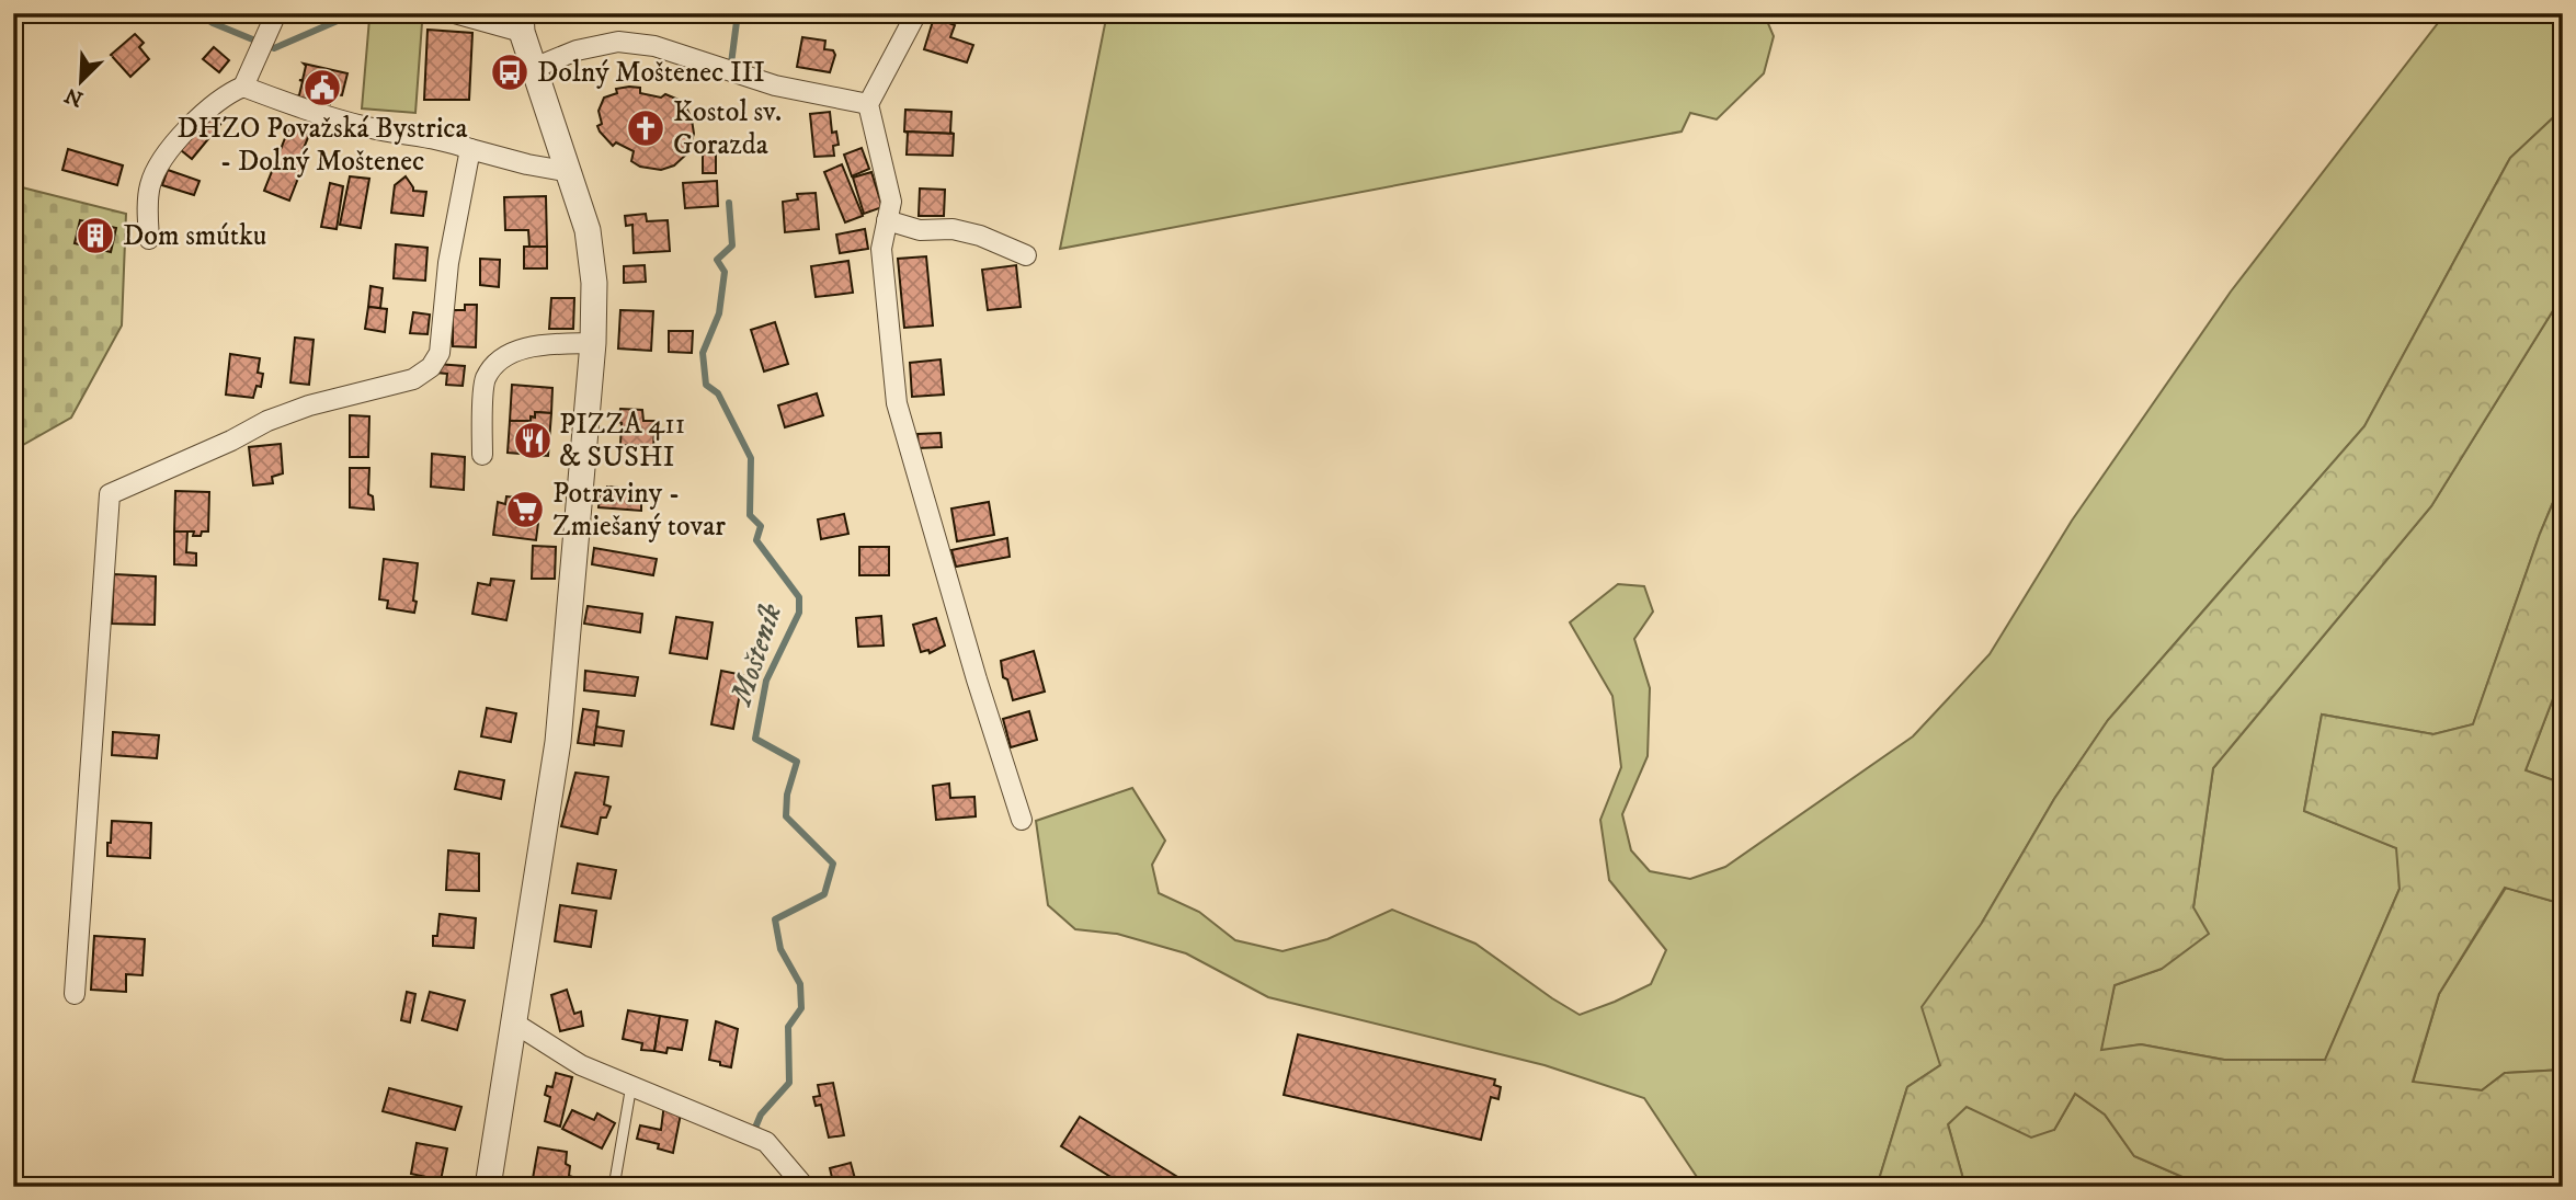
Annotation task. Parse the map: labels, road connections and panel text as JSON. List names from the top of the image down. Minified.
{"water":["Mošteník"],"places":{"bus stop":["Dolný Moštenec III"],"public building":["DHZO Považská Bystrica - Dolný Moštenec"],"church":["Kostol sv. Gorazda"],"building":["Dom smútku"],"restaurant":["PIZZA 411 & SUSHI"],"supermarket":["Potraviny - Zmiešaný tovar"]},"north":"bottom left"}
